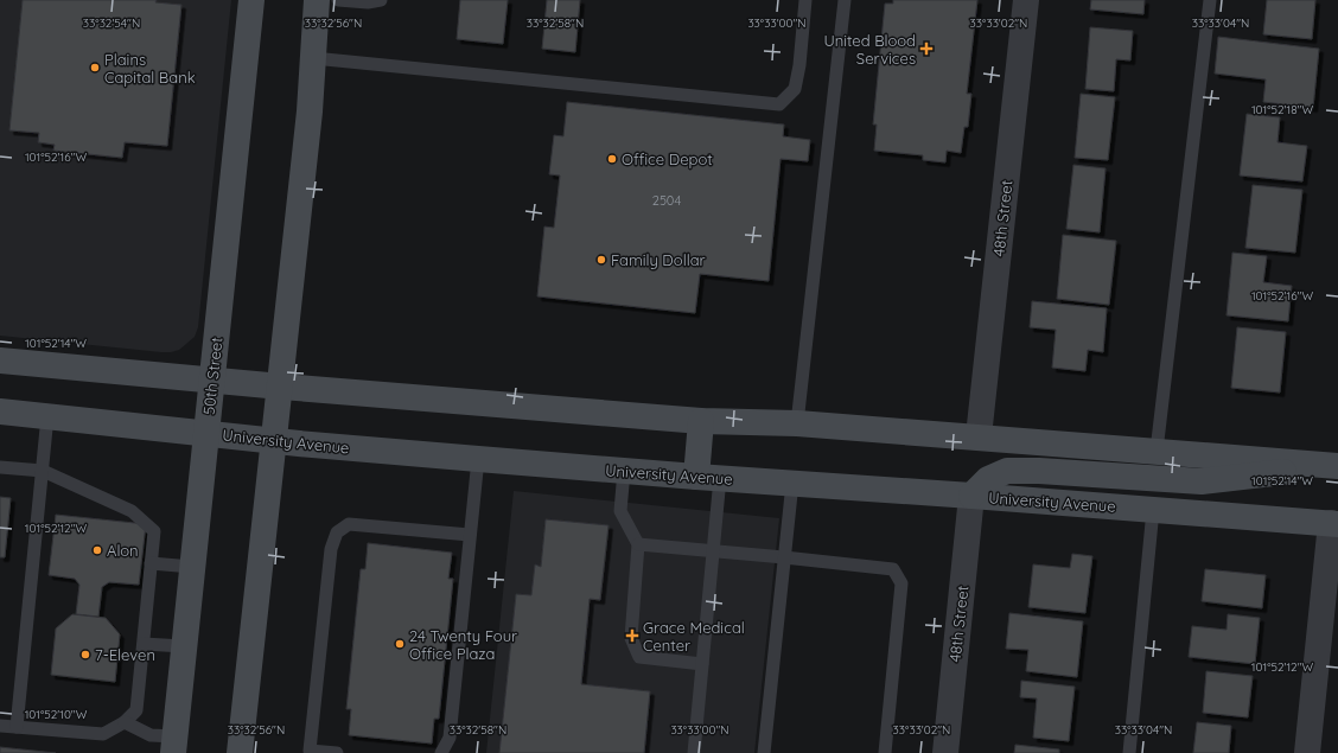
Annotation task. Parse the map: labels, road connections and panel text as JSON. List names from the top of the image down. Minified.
{"streets":{"main road":["50th Street","University Avenue"],"street":["48th Street"]},"crossings":[["48th Street","University Avenue"],["50th Street","University Avenue"]],"places":{"health":["United Blood Services","Grace Medical Center"],"other":["Plains Capital Bank","Office Depot","Family Dollar","Alon","24 Twenty Four Office Plaza","7-Eleven"]},"house_numbers":["2504"],"coordinates":["33°32'54\"N","33°32'56\"N","33°32'58\"N","33°33'00\"N","33°33'02\"N","33°33'04\"N","101°52'18\"W","101°52'16\"W","101°52'14\"W","101°52'12\"W","101°52'10\"W"]}
